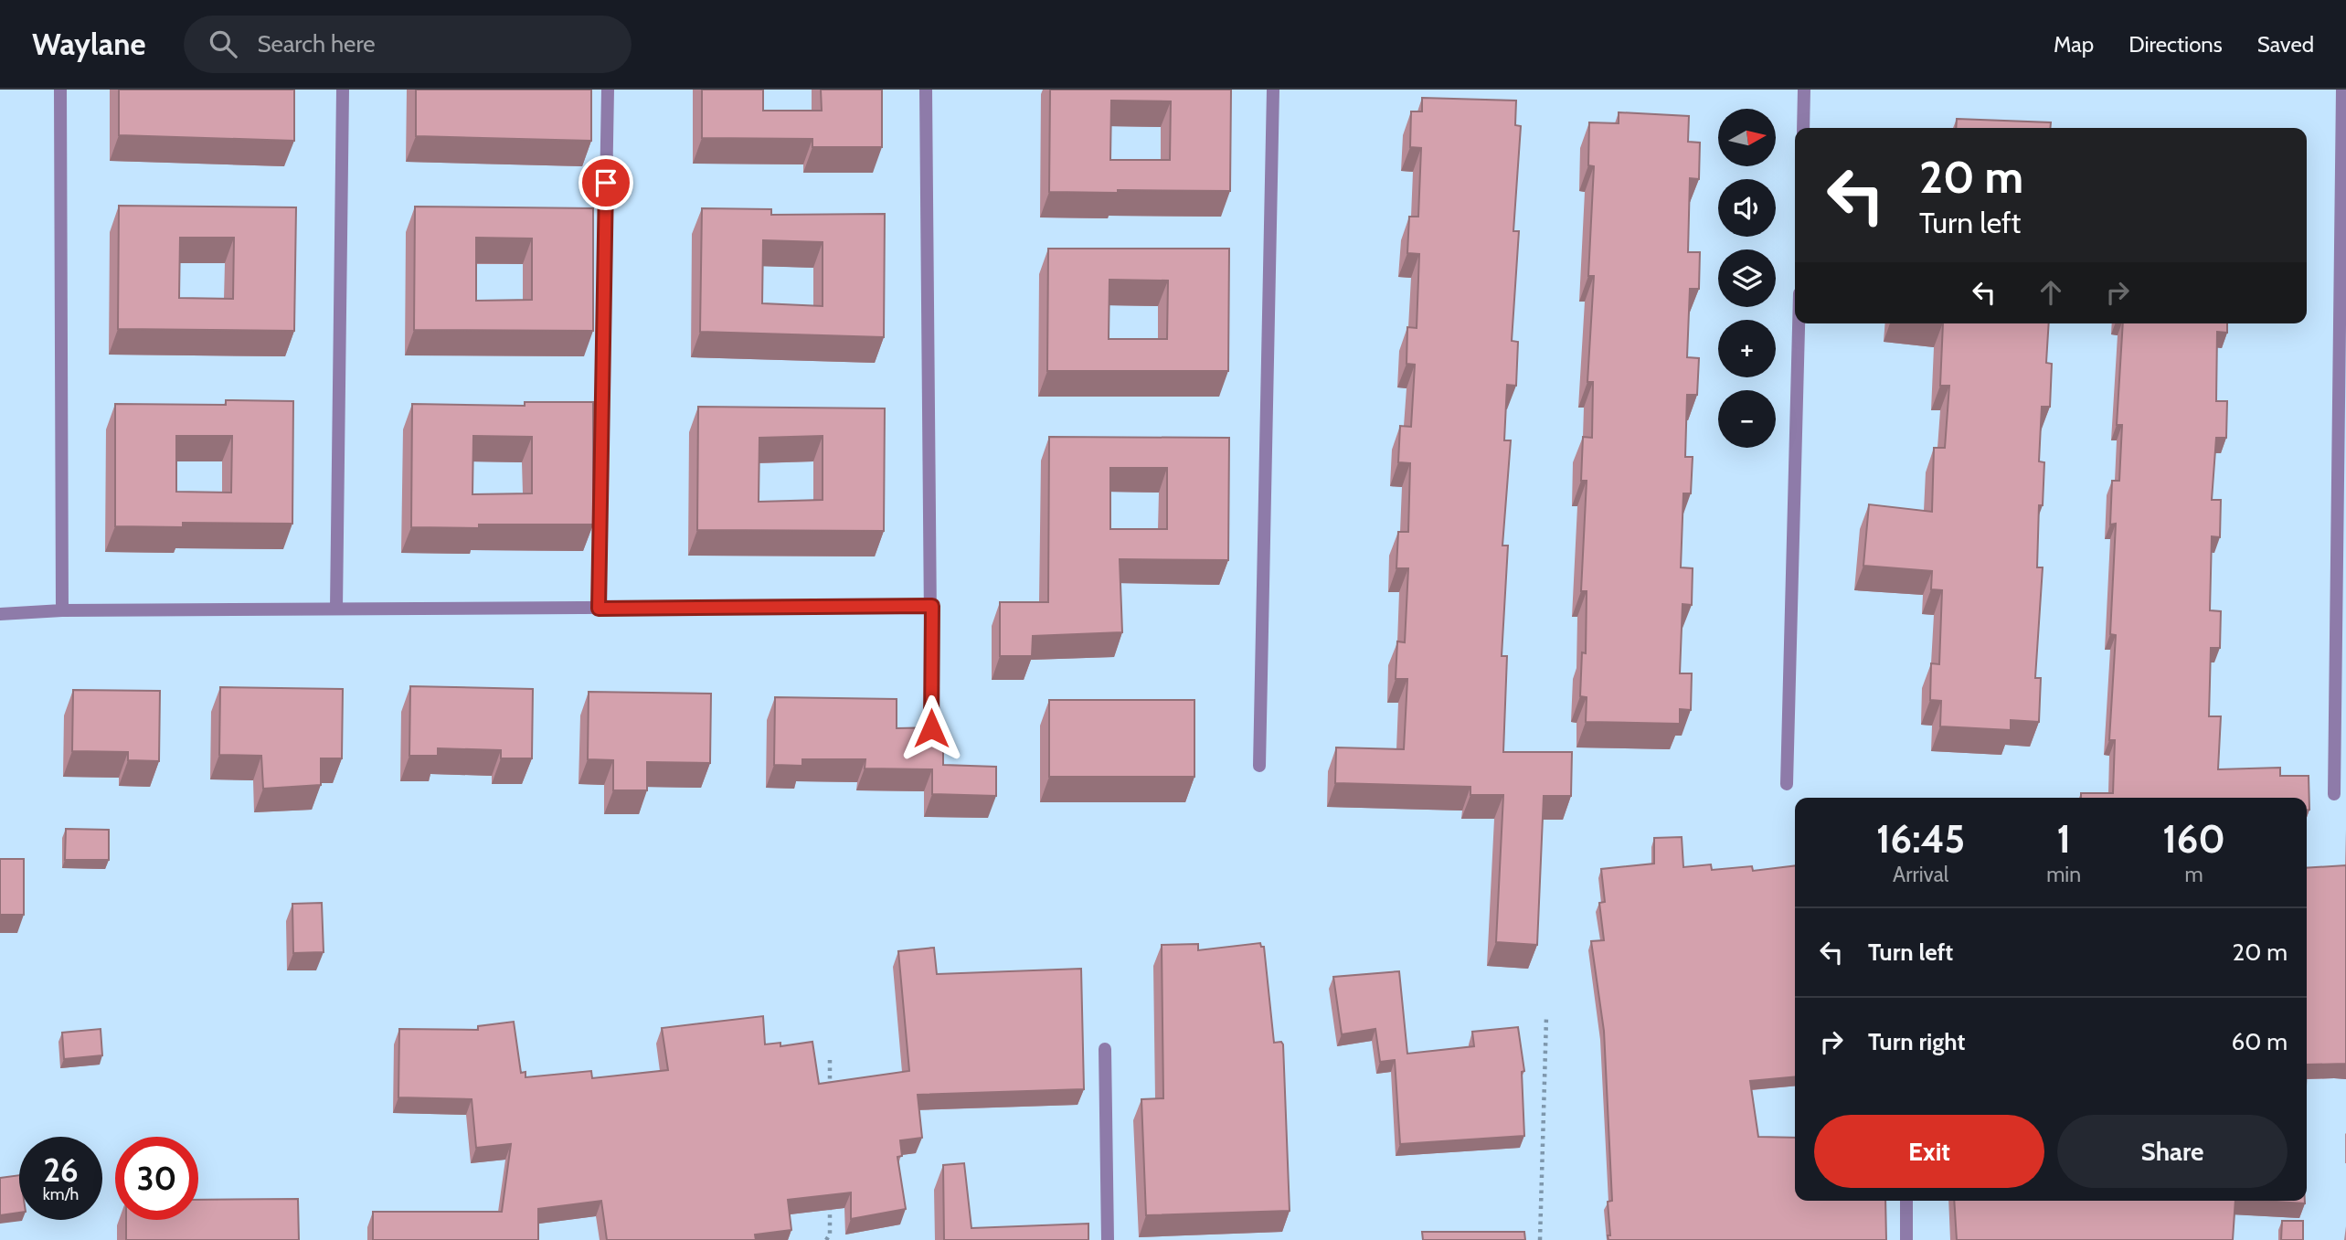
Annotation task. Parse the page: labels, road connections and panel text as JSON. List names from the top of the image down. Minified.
{"north":"right","page":{"header":"Waylane","search":"Search here","nav":["Map","Directions","Saved"],"map_buttons":["+","−"],"turn":["20 m","Turn left"],"eta":["16:45","Arrival","1","min","160","m"],"list":[{"name":"Turn left","value":"20 m"},{"name":"Turn right","value":"60 m"}],"buttons":["Exit","Share"],"speed":"26 km/h","limit":"30"}}
